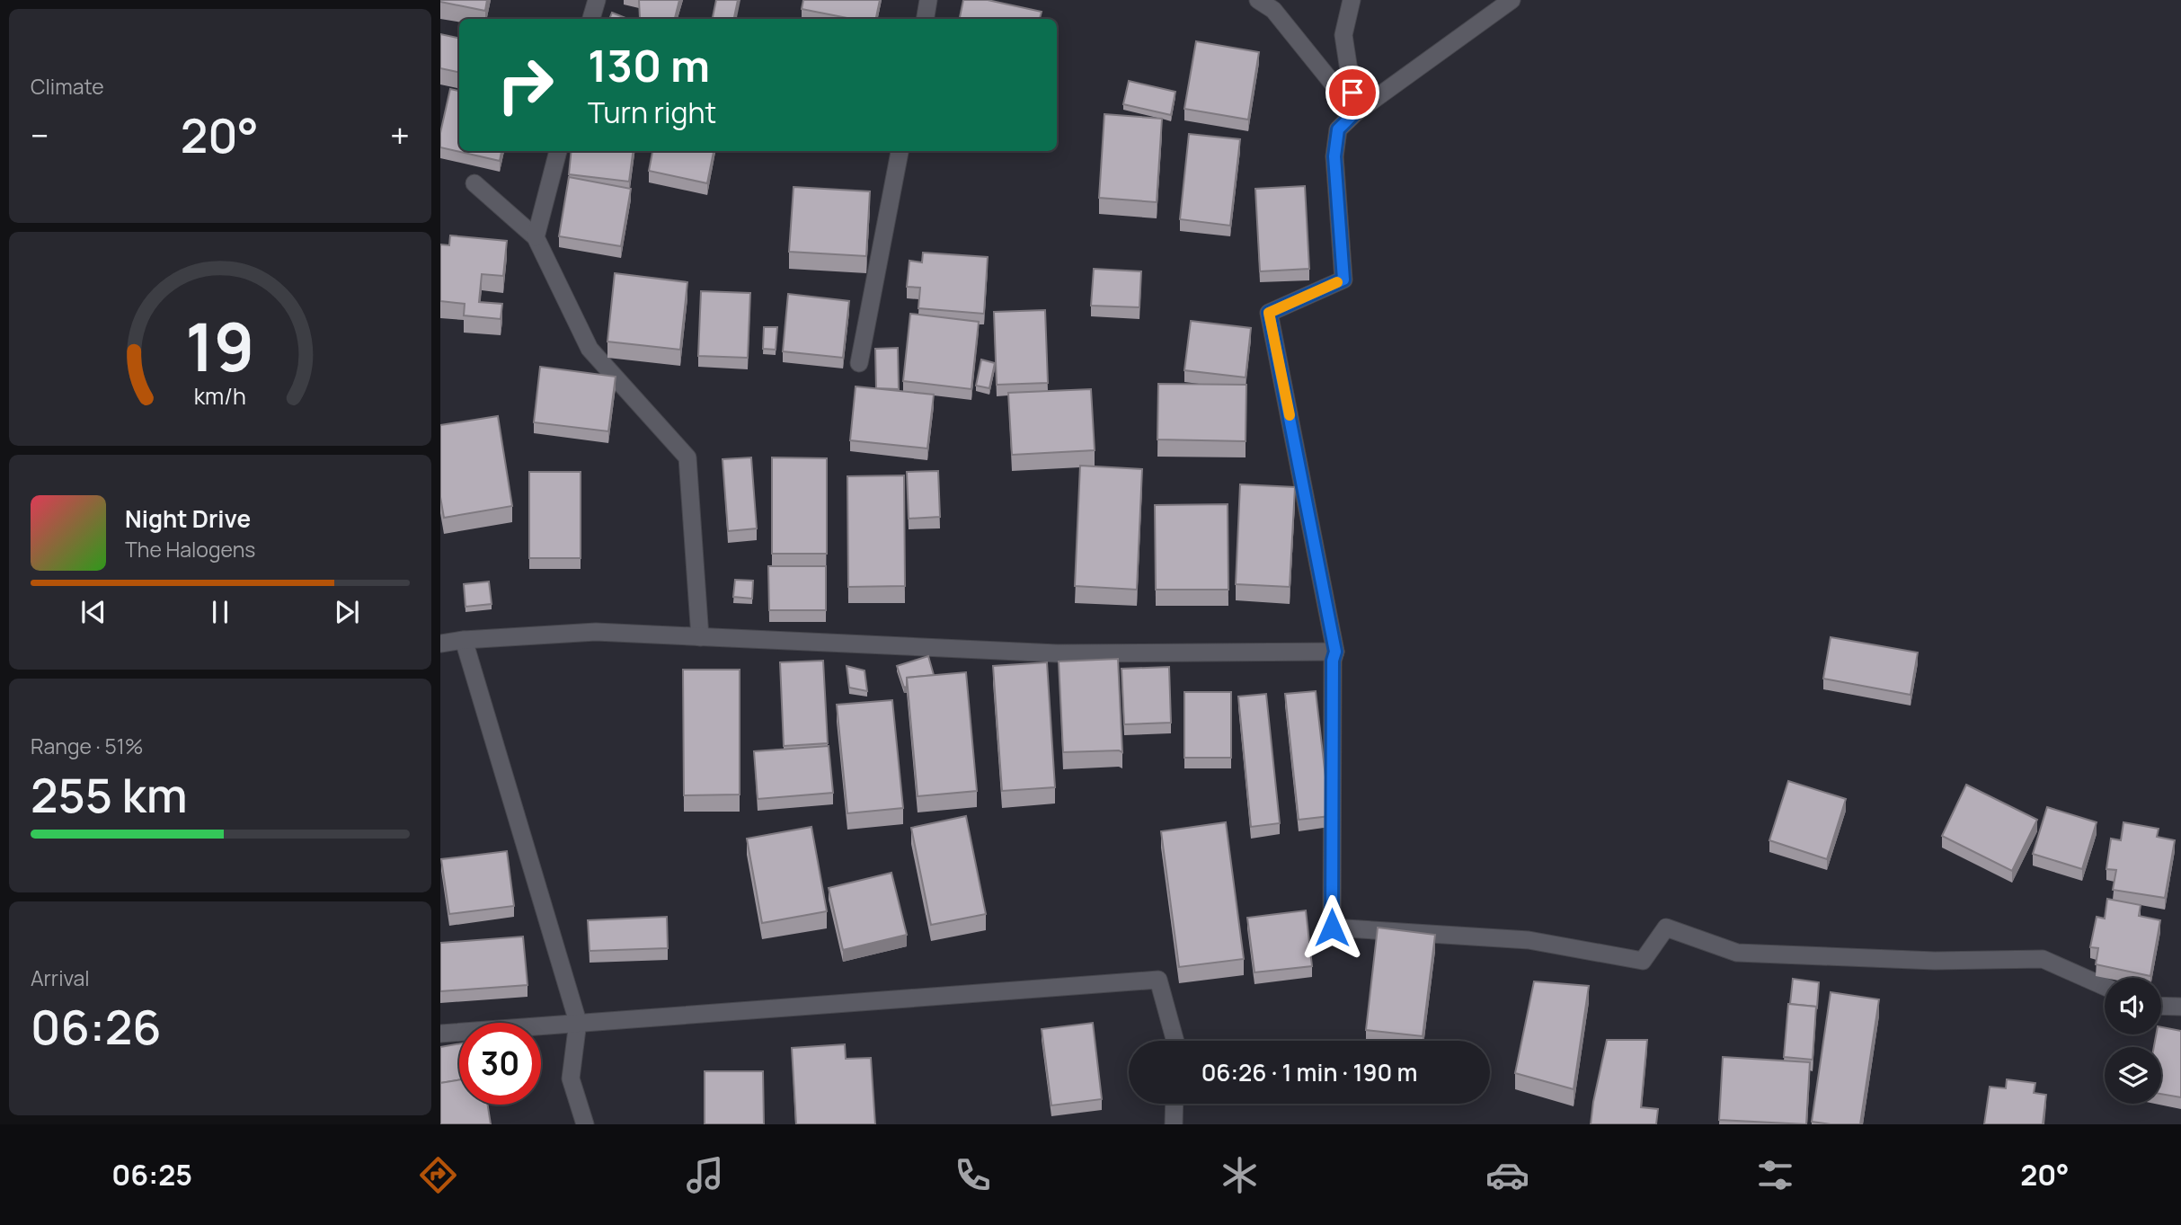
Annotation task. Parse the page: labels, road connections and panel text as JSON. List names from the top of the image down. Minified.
{"page":{"tile":["Climate",["Range · 51%","255 km"],["Arrival","06:26"]],"turn":["130 m","Turn right"],"heat":["−","20°","+"],"song":["Night Drive","The Halogens"],"limit":"30","trip":"06:26 · 1 min · 190 m","tabs":["06:25","20°"],"gauge":["19","km/h"]}}
